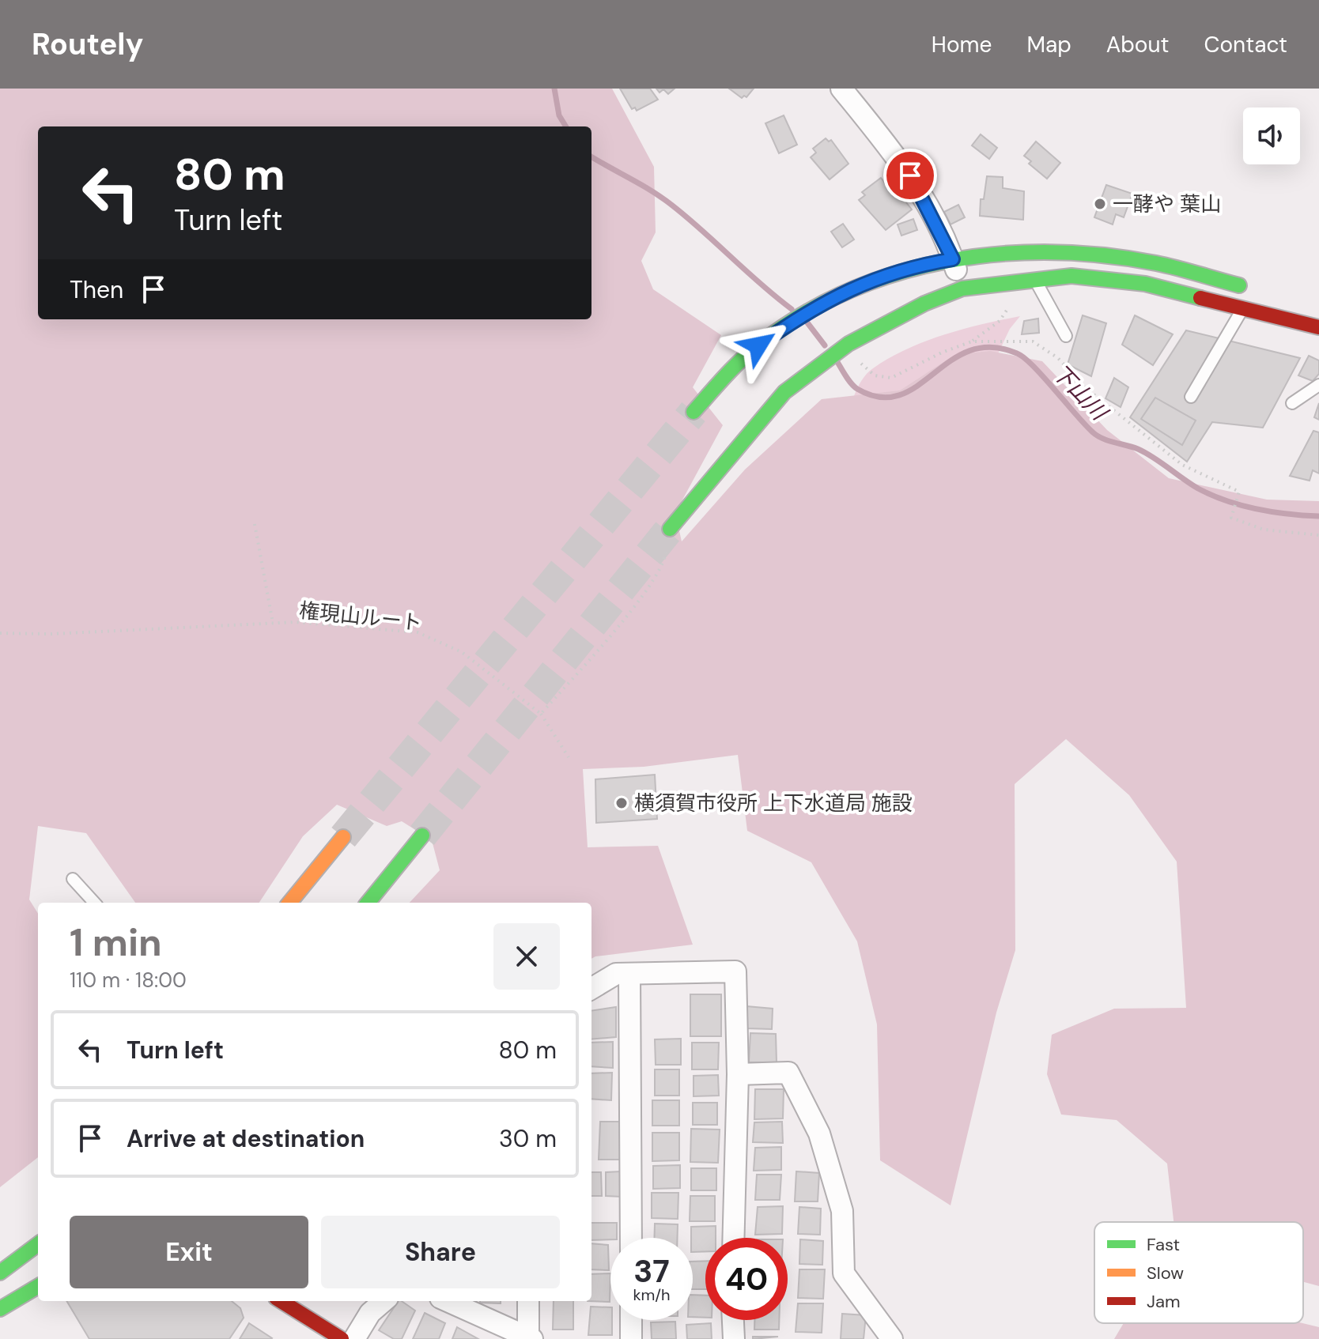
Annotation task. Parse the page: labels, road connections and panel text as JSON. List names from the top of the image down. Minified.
{"streets":{"path":["権現山ルート"]},"water":["下山川"],"places":["一酵や 葉山","横須賀市役所 上下水道局 施設"],"legend":["Fast","Slow","Jam"],"page":{"header":"Routely","nav":["Home","Map","About","Contact"],"turn":["80 m","Turn left"],"then":"Then","heading":["1 min","110 m · 18:00"],"list":[{"name":"Turn left","value":"80 m"},{"name":"Arrive at destination","value":"30 m"}],"buttons":["Exit","Share"],"speed":"37 km/h","limit":"40"}}
